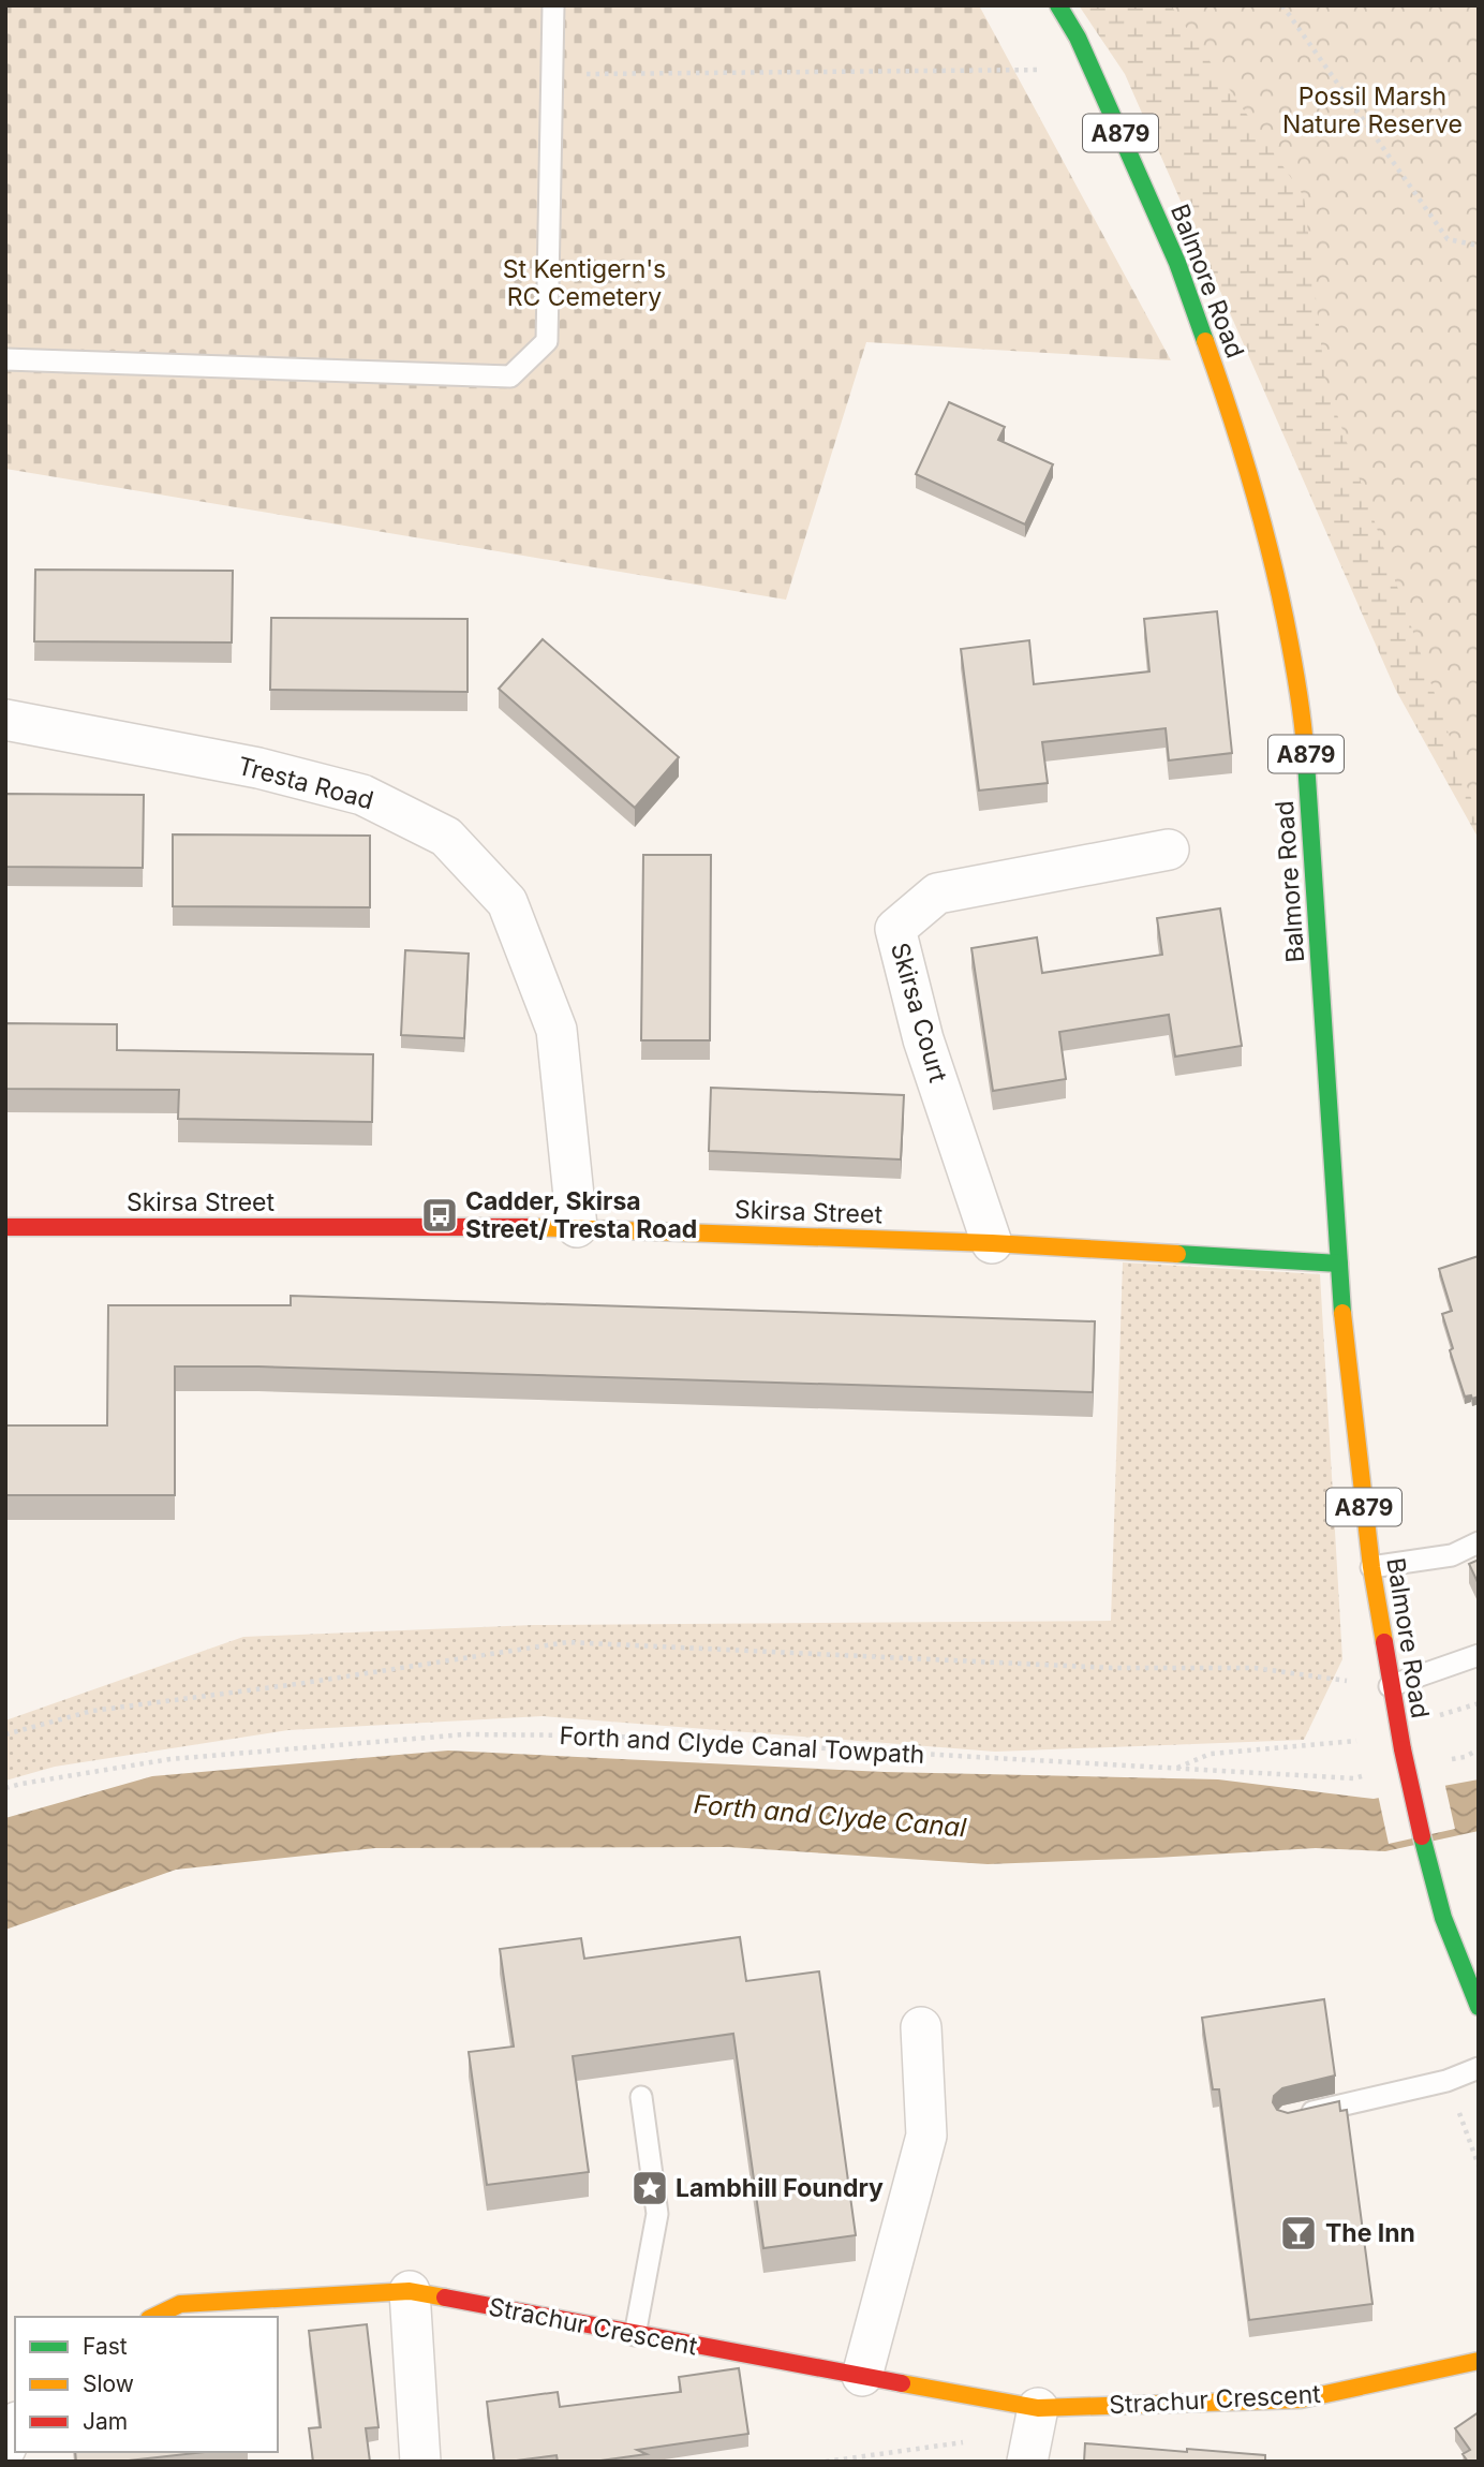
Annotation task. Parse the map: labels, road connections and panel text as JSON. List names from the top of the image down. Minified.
{"streets":{"street":["A879","Balmore Road","Tresta Road","Skirsa Court","Skirsa Street","Strachur Crescent"],"path":["Forth and Clyde Canal Towpath"]},"crossings":[["Balmore Road","Skirsa Street"],["Tresta Road","Skirsa Street"],["Skirsa Court","Skirsa Street"]],"water":["Forth and Clyde Canal"],"parks":["Possil Marsh Nature Reserve","St Kentigern's RC Cemetery"],"places":{"bus stop":["Cadder, Skirsa Street/ Tresta Road"],"place":["Lambhill Foundry"],"bar":["The Inn"]},"legend":["Fast","Slow","Jam"]}
